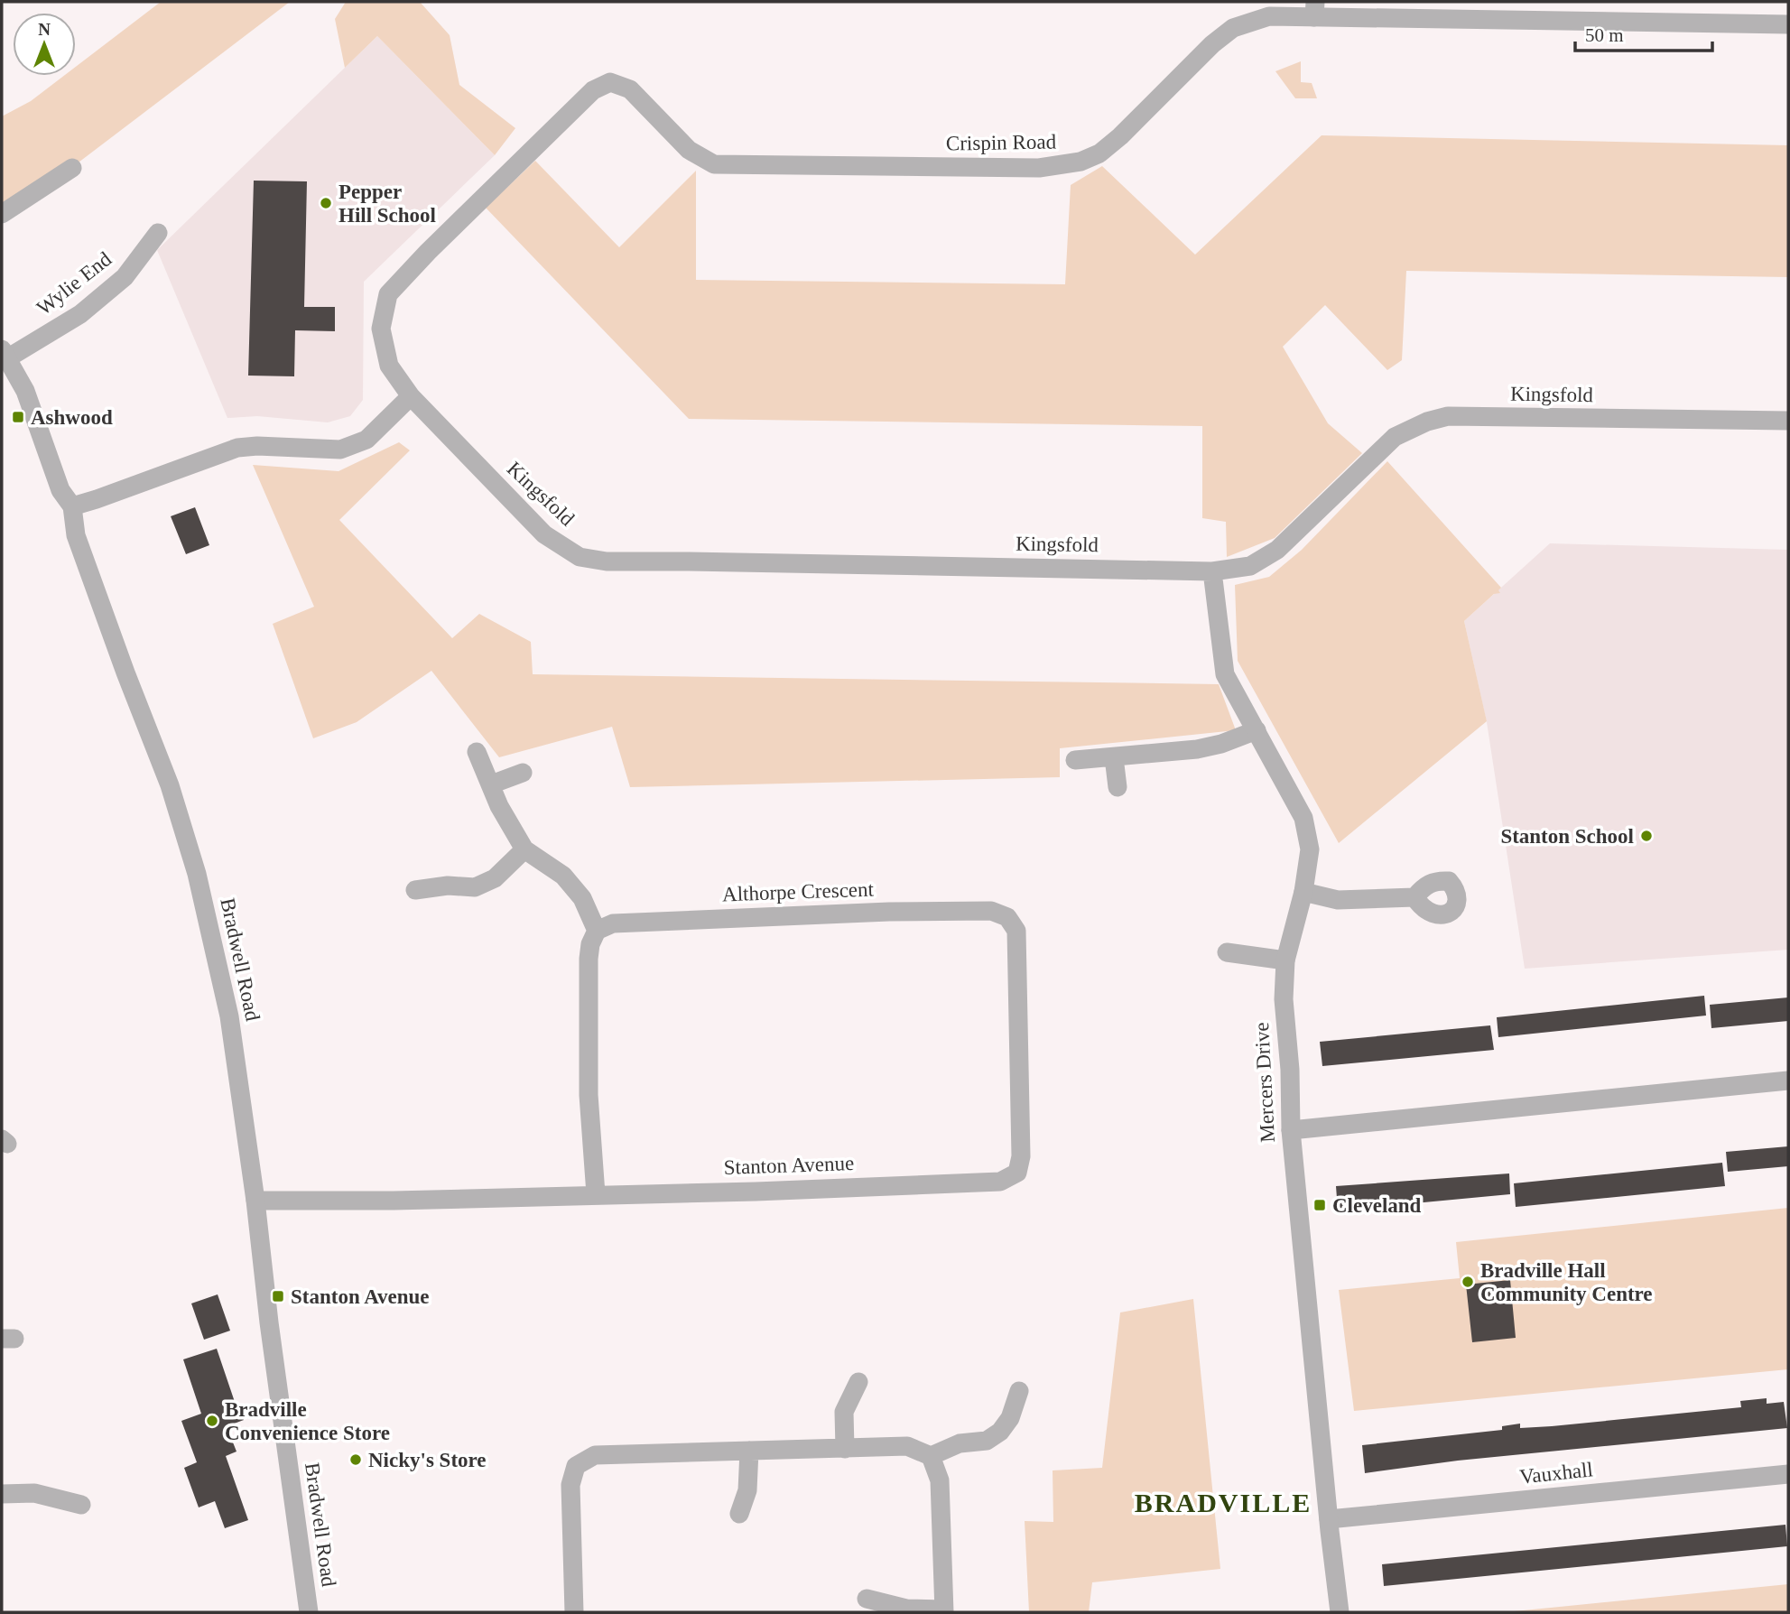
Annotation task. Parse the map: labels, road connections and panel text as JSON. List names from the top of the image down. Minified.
{"streets":{"street":["Crispin Road","Wylie End","Kingsfold","Althorpe Crescent","Bradwell Road","Mercers Drive","Stanton Avenue","Vauxhall"]},"crossings":[["Crispin Road","Kingsfold"],["Wylie End","Bradwell Road"],["Kingsfold","Mercers Drive"],["Althorpe Crescent","Stanton Avenue"],["Bradwell Road","Stanton Avenue"],["Mercers Drive","Vauxhall"]],"districts":["BRADVILLE"],"places":{"other":["Pepper Hill School","Stanton School","Bradville Hall Community Centre","Bradville Convenience Store","Nicky's Store"],"transit":["Ashwood","Cleveland","Stanton Avenue"]},"scale_bar":"50 m","north":"top"}
